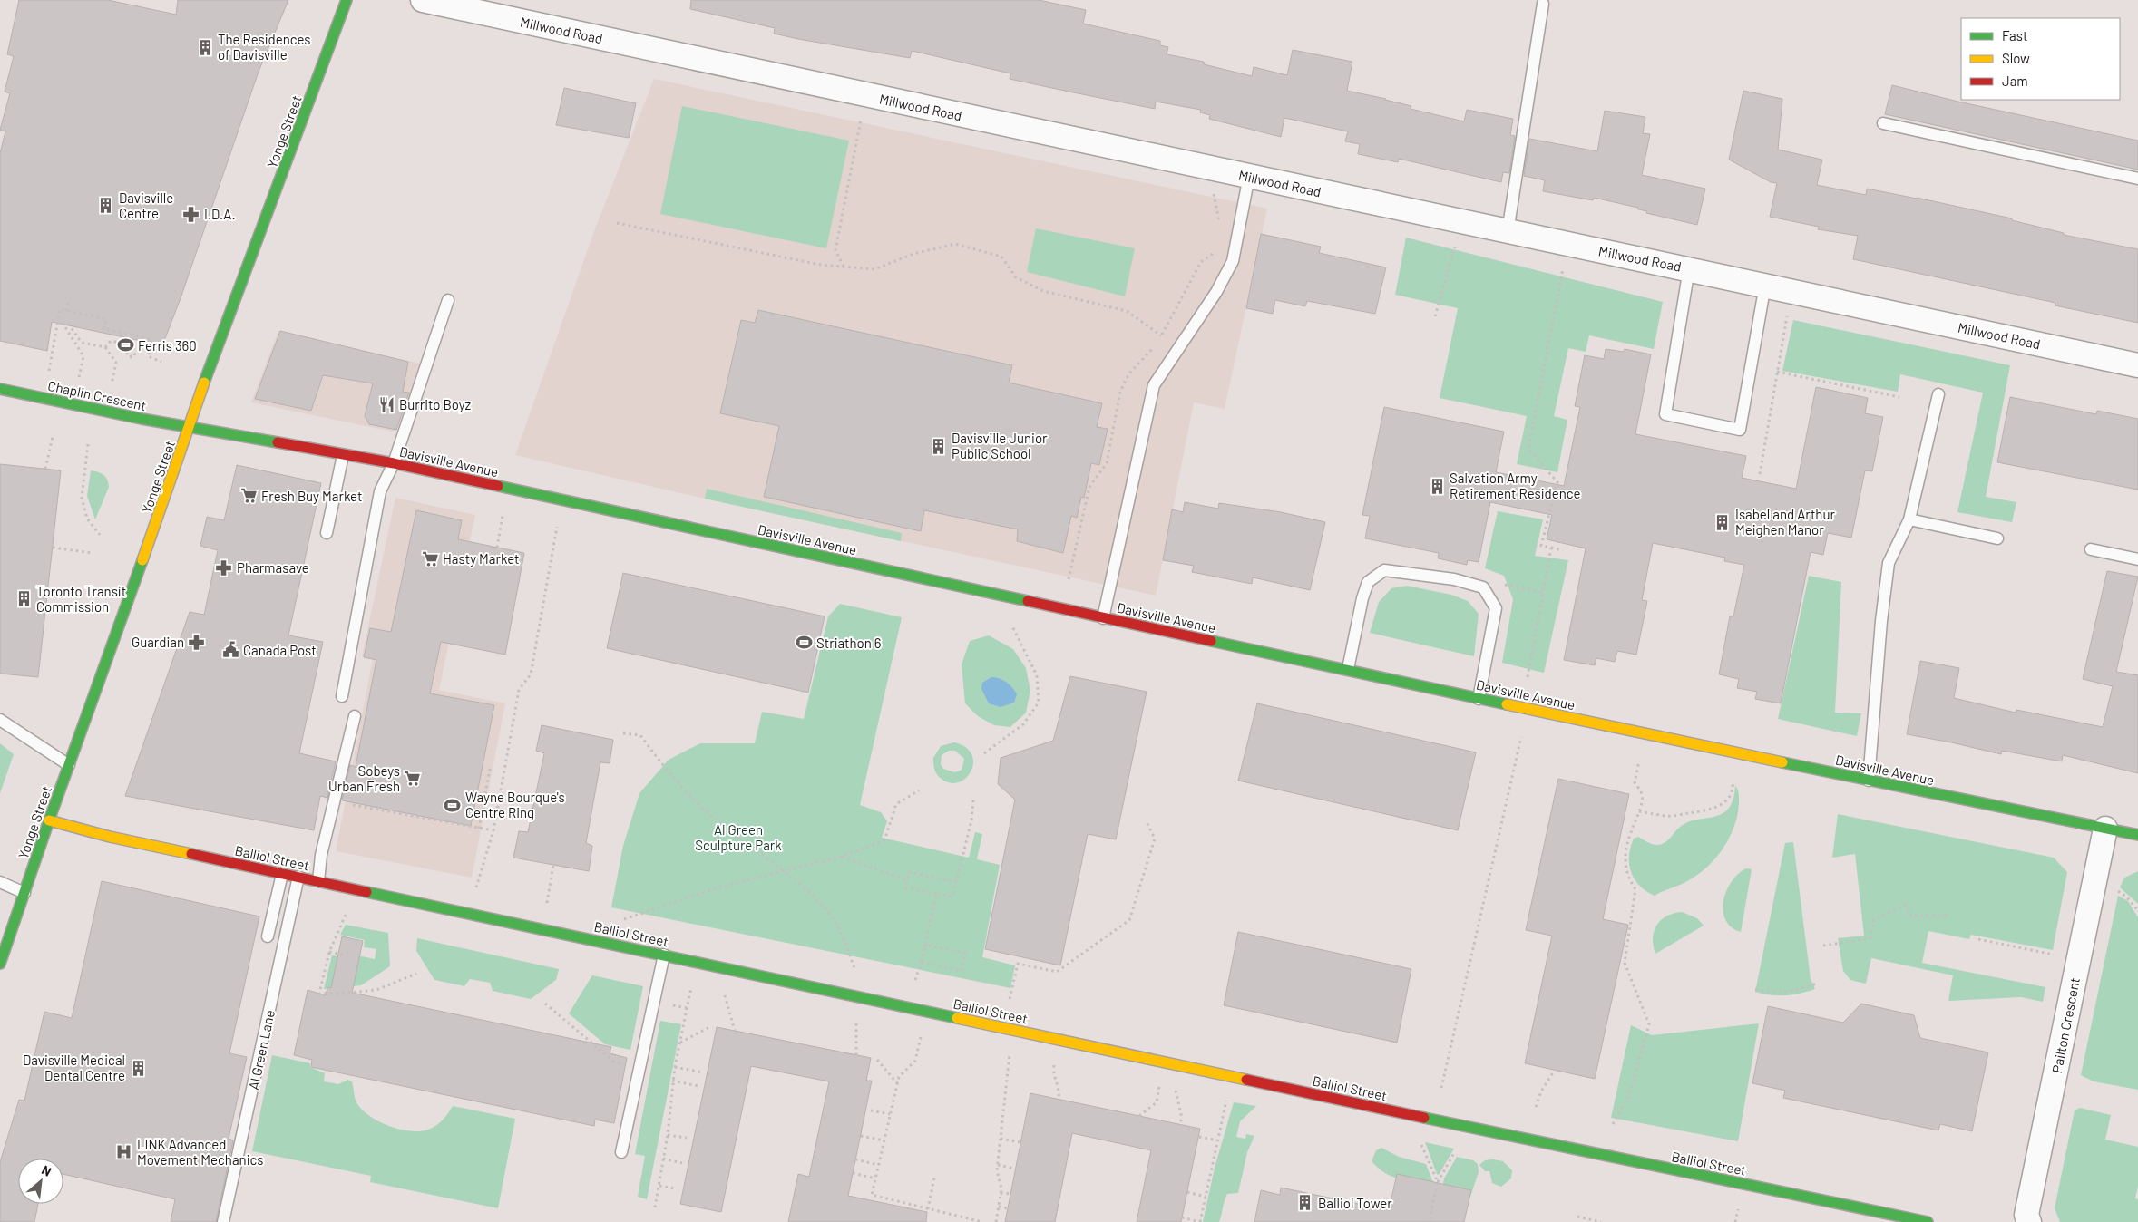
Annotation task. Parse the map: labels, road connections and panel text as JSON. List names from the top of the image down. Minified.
{"streets":{"street":["Millwood Road","Yonge Street","Chaplin Crescent","Davisville Avenue","Balliol Street","Pailton Crescent"],"lane":["Al Green Lane"]},"crossings":[["Yonge Street","Chaplin Crescent"],["Yonge Street","Davisville Avenue"],["Yonge Street","Balliol Street"],["Chaplin Crescent","Davisville Avenue"],["Davisville Avenue","Pailton Crescent"],["Balliol Street","Al Green Lane"]],"parks":["Al Green Sculpture Park"],"places":{"building":["The Residences of Davisville","Davisville Centre","Davisville Junior Public School","Salvation Army Retirement Residence","Isabel and Arthur Meighen Manor","Toronto Transit Commission","Davisville Medical Dental Centre","Balliol Tower"],"pharmacy":["I.D.A.","Pharmasave","Guardian"],"sports":["Ferris 360","Striathon 6","Wayne Bourque's Centre Ring"],"restaurant":["Burrito Boyz"],"supermarket":["Fresh Buy Market","Hasty Market","Sobeys Urban Fresh"],"public building":["Canada Post"],"hospital":["LINK Advanced Movement Mechanics"]},"legend":["Fast","Slow","Jam"],"north":"top right"}
